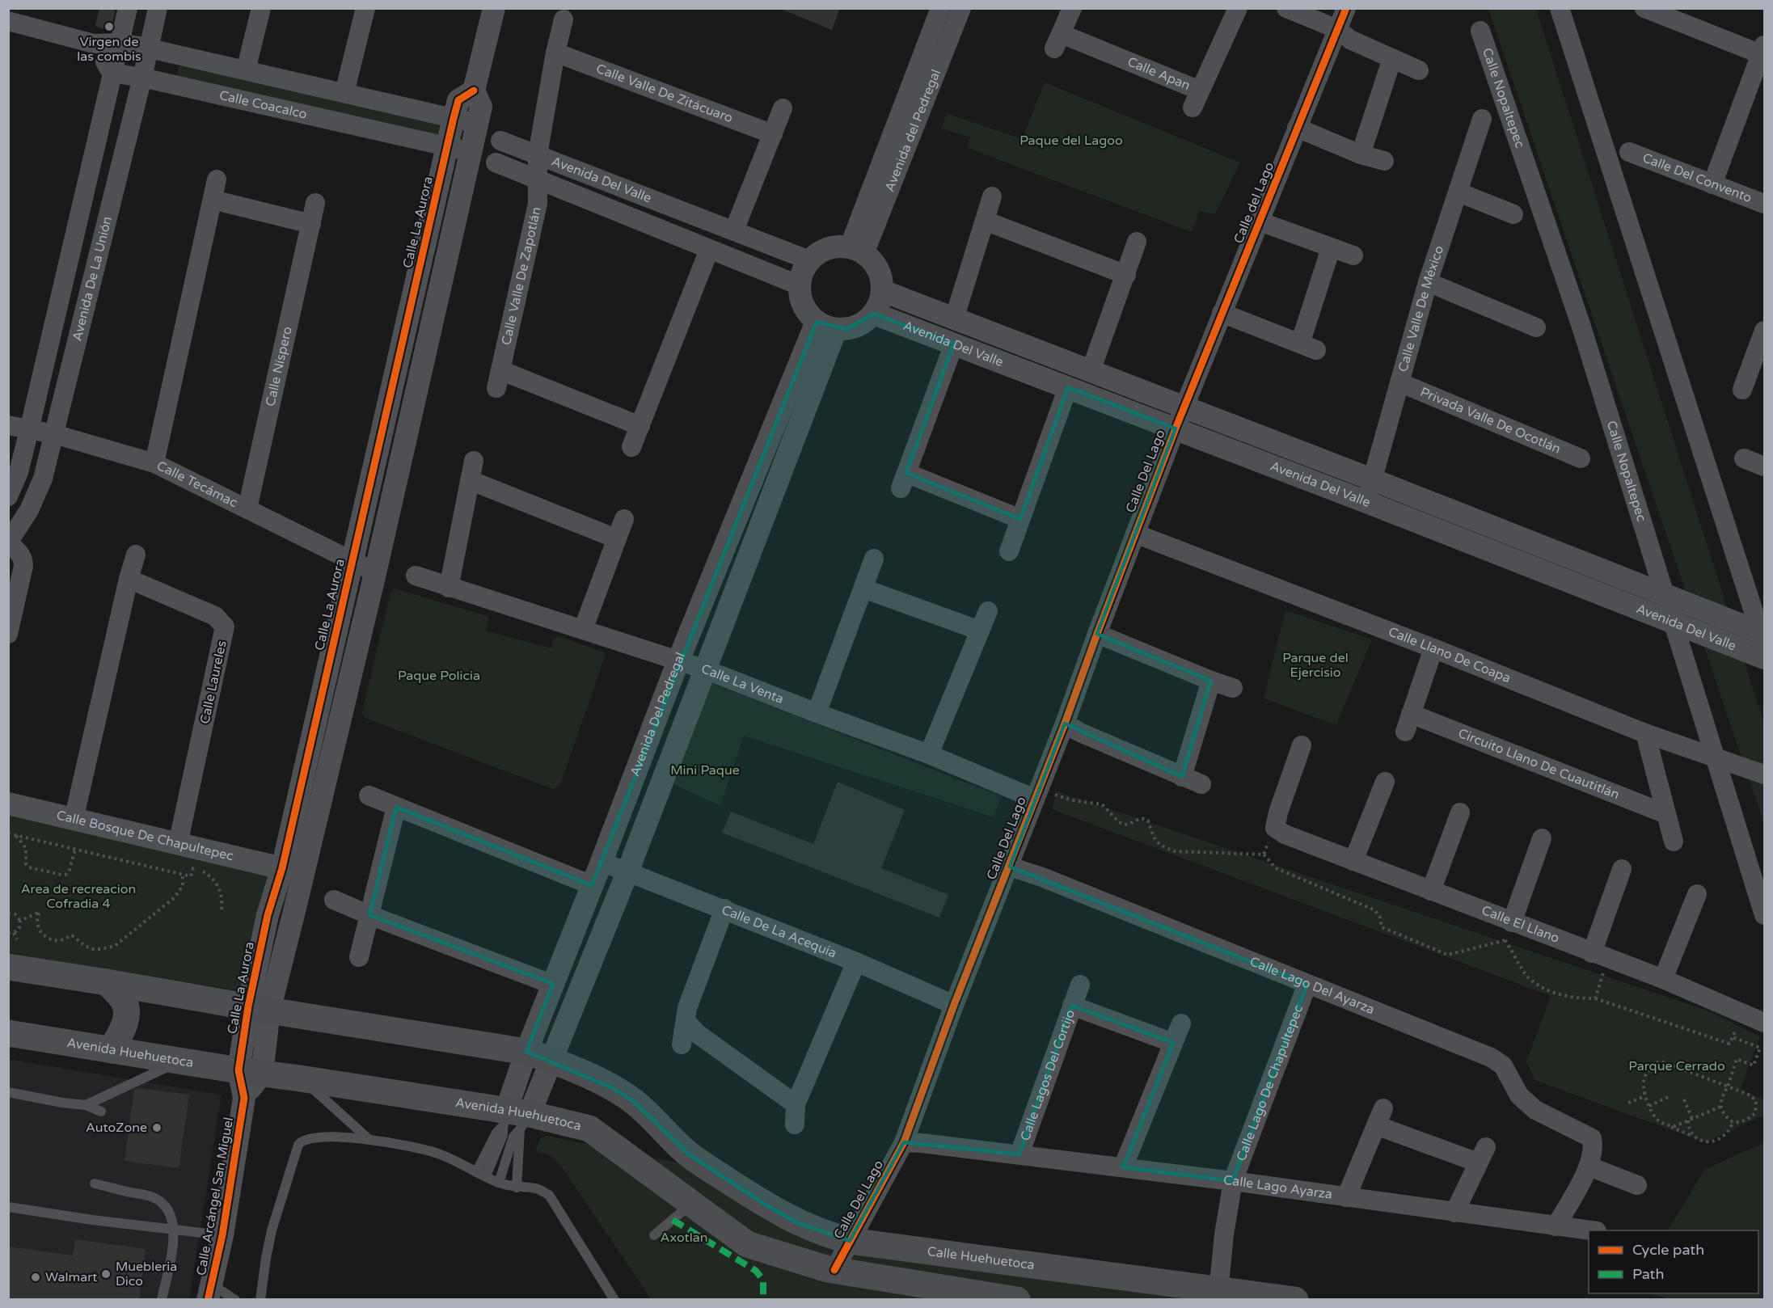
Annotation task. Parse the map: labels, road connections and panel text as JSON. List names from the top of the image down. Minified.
{"streets":{"main road":["Avenida Huehuetoca","Calle Huehuetoca"],"street":["Calle Apan","Calle Valle De Zitácuaro","Calle Nopaltepec","Calle Coacalco","Avenida del Pedregal","Calle Del Convento","Avenida Del Valle","Calle del Lago","Calle La Aurora","Calle Valle De Zapotlán","Avenida De La Unión","Calle Valle De México","Calle Níspero","Privada Valle De Ocotlán","Calle Del Lago","Calle Tecámac","Calle Llano De Coapa","Calle Laureles","Calle La Venta","Avenida Del Pedregal","Circuito Llano De Cuautitlán","Calle Bosque De Chapultepec","Calle El Llano","Calle De La Acequia","Calle Lago Del Ayarza","Calle Lagos Del Cortijo","Calle Lago De Chapultepec","Calle Lago Ayarza","Calle Arcángel San Miguel"]},"crossings":[["Calle Nopaltepec","Avenida Del Valle"],["Calle Nopaltepec","Calle Llano De Coapa"],["Calle Coacalco","Calle La Aurora"],["Calle Coacalco","Avenida De La Unión"],["Avenida del Pedregal","Avenida Del Valle"],["Avenida del Pedregal","Avenida Del Pedregal"],["Avenida Del Valle","Calle del Lago"],["Avenida Del Valle","Calle Valle De Zapotlán"],["Avenida Del Valle","Calle Valle De México"],["Avenida Del Valle","Calle Del Lago"],["Avenida Del Valle","Avenida Del Pedregal"],["Calle del Lago","Calle Del Lago"],["Calle La Aurora","Calle Tecámac"],["Calle La Aurora","Calle Bosque De Chapultepec"],["Calle La Aurora","Avenida Huehuetoca"],["Calle La Aurora","Calle Arcángel San Miguel"],["Avenida De La Unión","Calle Tecámac"],["Calle Valle De México","Privada Valle De Ocotlán"],["Calle Níspero","Calle Tecámac"],["Calle Del Lago","Calle Llano De Coapa"],["Calle Del Lago","Calle La Venta"],["Calle Del Lago","Calle De La Acequia"],["Calle Del Lago","Calle Lago Del Ayarza"],["Calle Del Lago","Avenida Huehuetoca"],["Calle Del Lago","Calle Lago Ayarza"],["Calle Del Lago","Calle Huehuetoca"],["Calle Llano De Coapa","Circuito Llano De Cuautitlán"],["Calle Laureles","Calle Bosque De Chapultepec"],["Calle La Venta","Avenida Del Pedregal"],["Avenida Del Pedregal","Calle De La Acequia"],["Avenida Del Pedregal","Avenida Huehuetoca"],["Avenida Del Pedregal","Calle Huehuetoca"],["Calle Lago Del Ayarza","Calle Lago De Chapultepec"],["Calle Lagos Del Cortijo","Calle Lago Ayarza"],["Calle Lago De Chapultepec","Calle Lago Ayarza"],["Calle Lago De Chapultepec","Calle Huehuetoca"]],"parks":["Paque del Lagoo","Parque del Ejercisio","Paque Policia","Mini Paque","Area de recreacion Cofradia 4","Parque Cerrado","Axotlan"],"places":["Virgen de las combis","AutoZone","Muebleria Dico","Walmart"],"legend":["Cycle path","Path"]}
